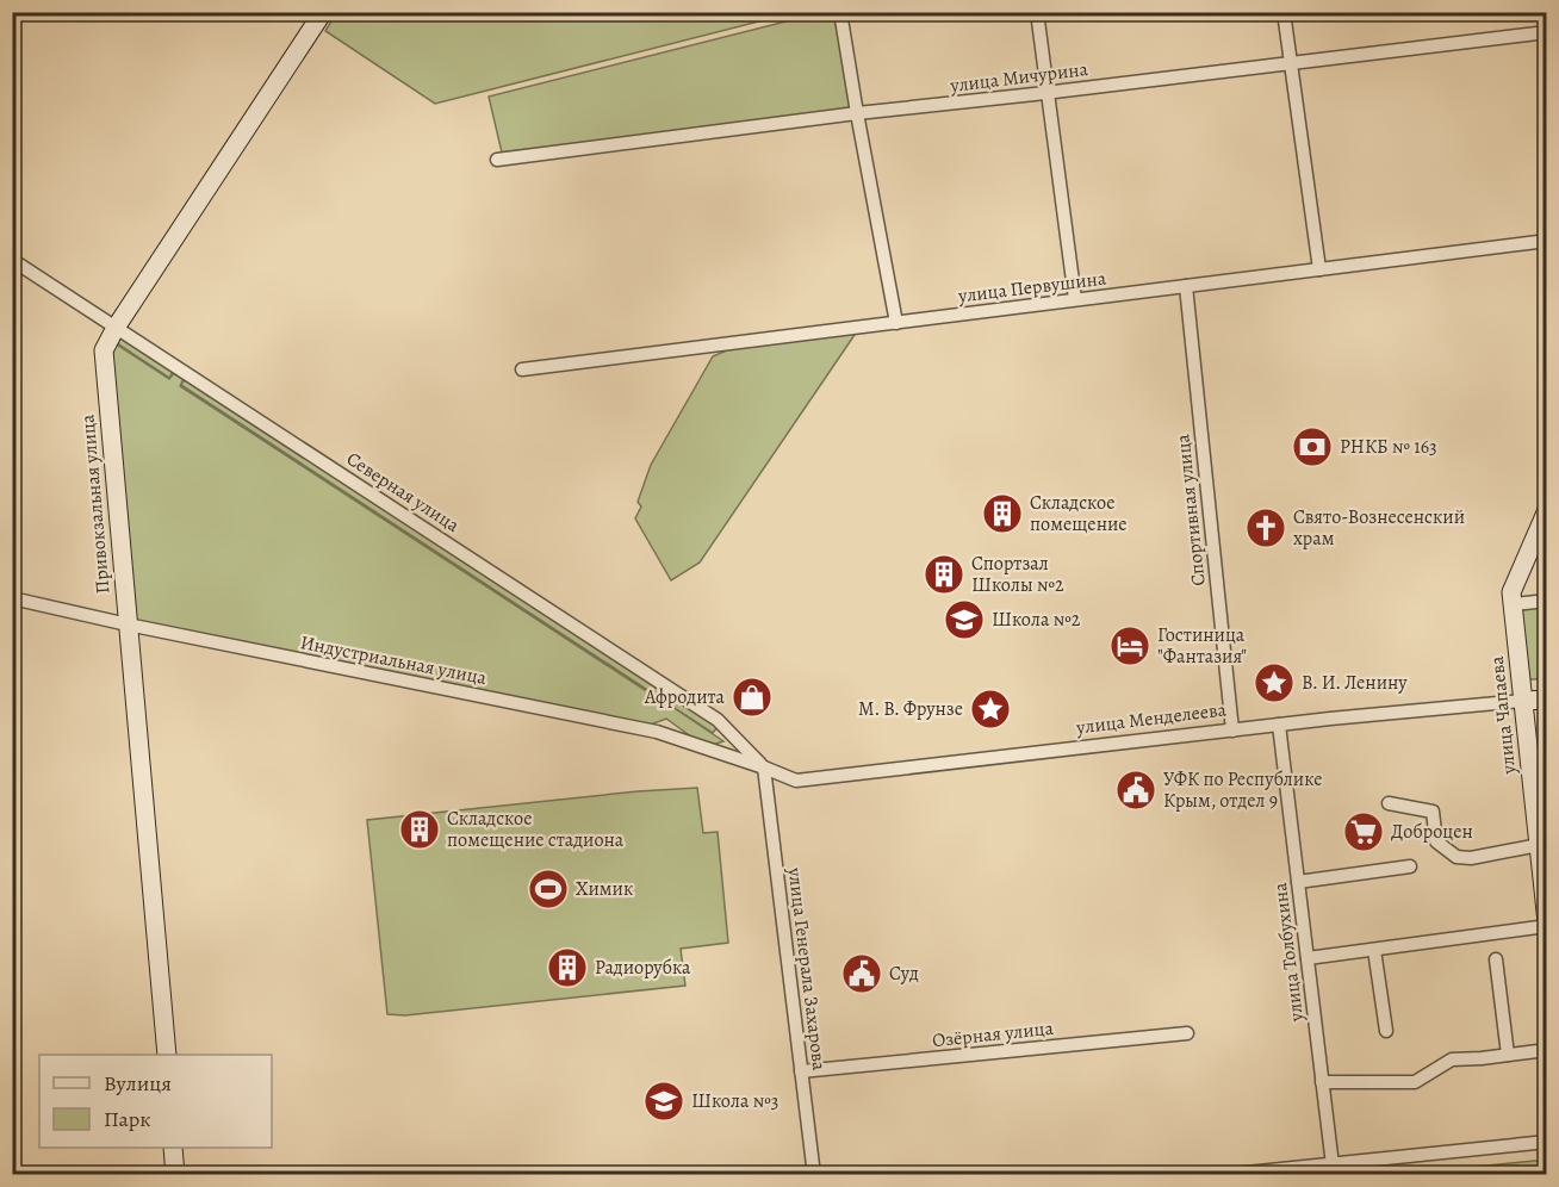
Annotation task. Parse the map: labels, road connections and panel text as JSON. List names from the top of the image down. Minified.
{"streets":{"main road":["Привокзальная улица","улица Чапаева","улица Менделеева"],"street":["улица Мичурина","улица Первушина","Северная улица","Спортивная улица","Индустриальная улица","улица Толбухина","улица Генерала Захарова","Озёрная улица"]},"crossings":[["улица Первушина","Спортивная улица"],["Северная улица","Привокзальная улица"],["Северная улица","Индустриальная улица"],["Северная улица","улица Менделеева"],["Северная улица","улица Генерала Захарова"],["Привокзальная улица","Индустриальная улица"],["Спортивная улица","улица Менделеева"],["Индустриальная улица","улица Менделеева"],["Индустриальная улица","улица Генерала Захарова"],["улица Чапаева","улица Менделеева"],["улица Менделеева","улица Толбухина"],["улица Менделеева","улица Генерала Захарова"],["улица Генерала Захарова","Озёрная улица"]],"places":{"bank":["РНКБ № 163"],"building":["Складское помещение","Спортзал Школы №2","Складское помещение стадиона","Радиорубка"],"church":["Свято-Вознесенский храм"],"school or university":["Школа №2","Школа №3"],"hotel":["Гостиница \"Фантазия\""],"place":["В. И. Ленину","М. В. Фрунзе"],"shop":["Афродита"],"public building":["УФК по Республике Крым, отдел 9","Суд"],"supermarket":["Доброцен"],"sports":["Химик"]},"legend":["Вулиця","Парк"]}
